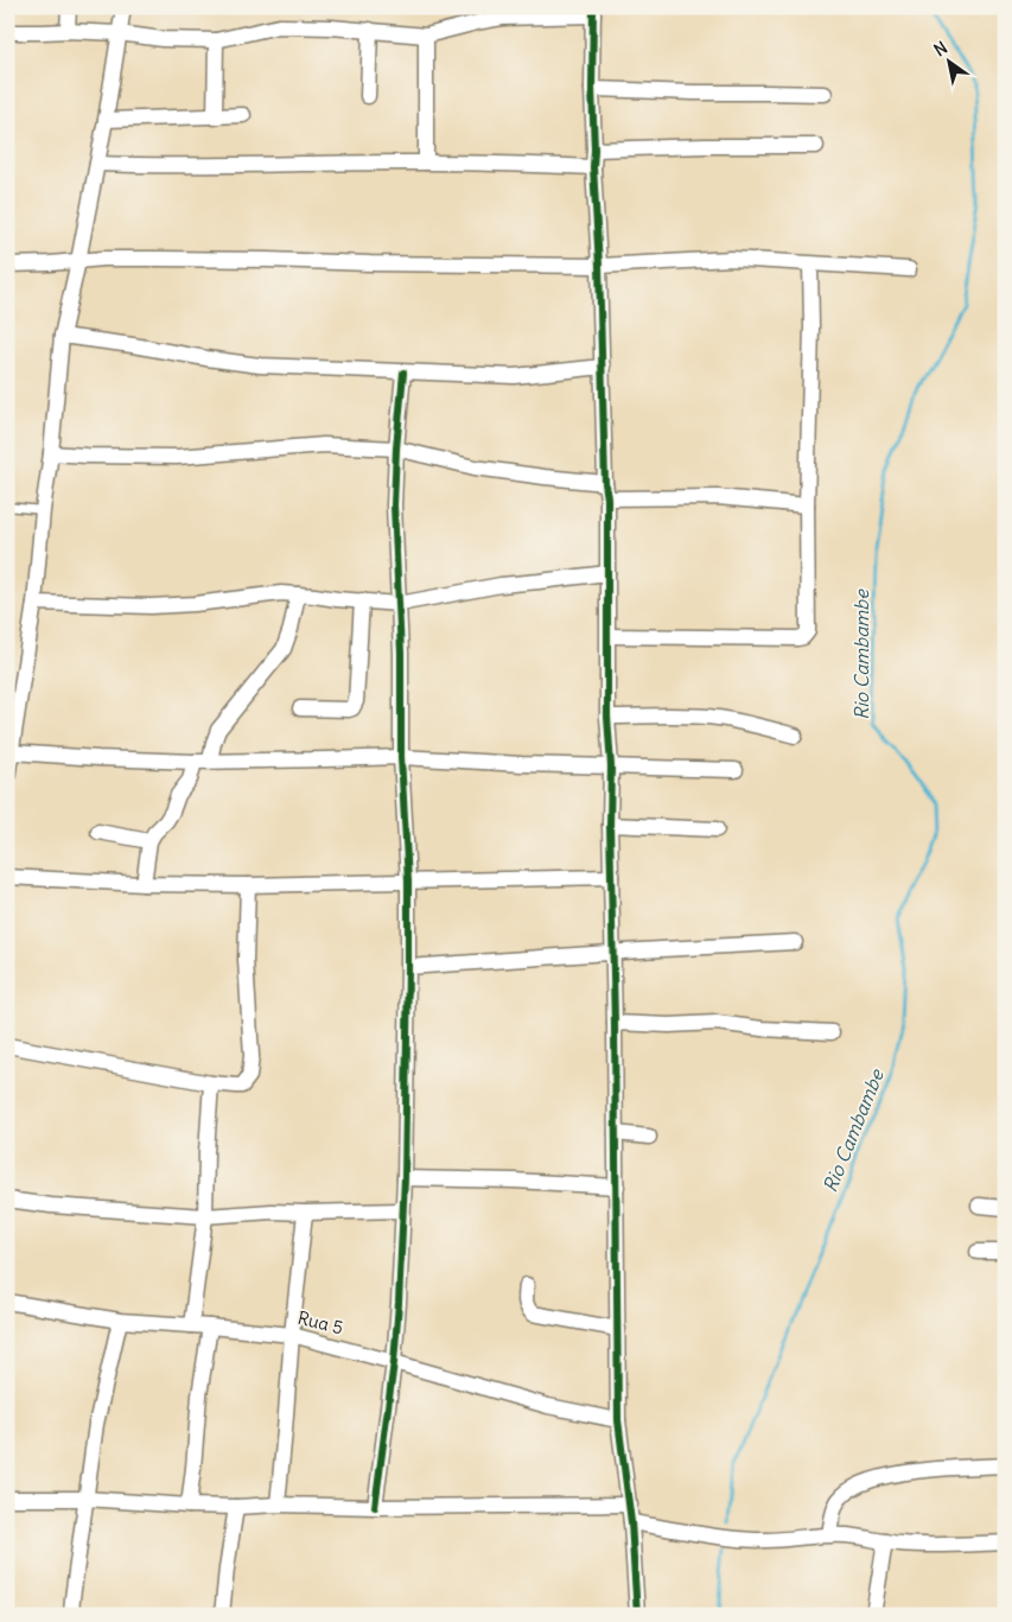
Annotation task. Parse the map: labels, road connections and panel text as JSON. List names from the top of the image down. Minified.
{"streets":{"street":["Rua 5"]},"water":["Rio Cambambe"],"north":"top left"}
